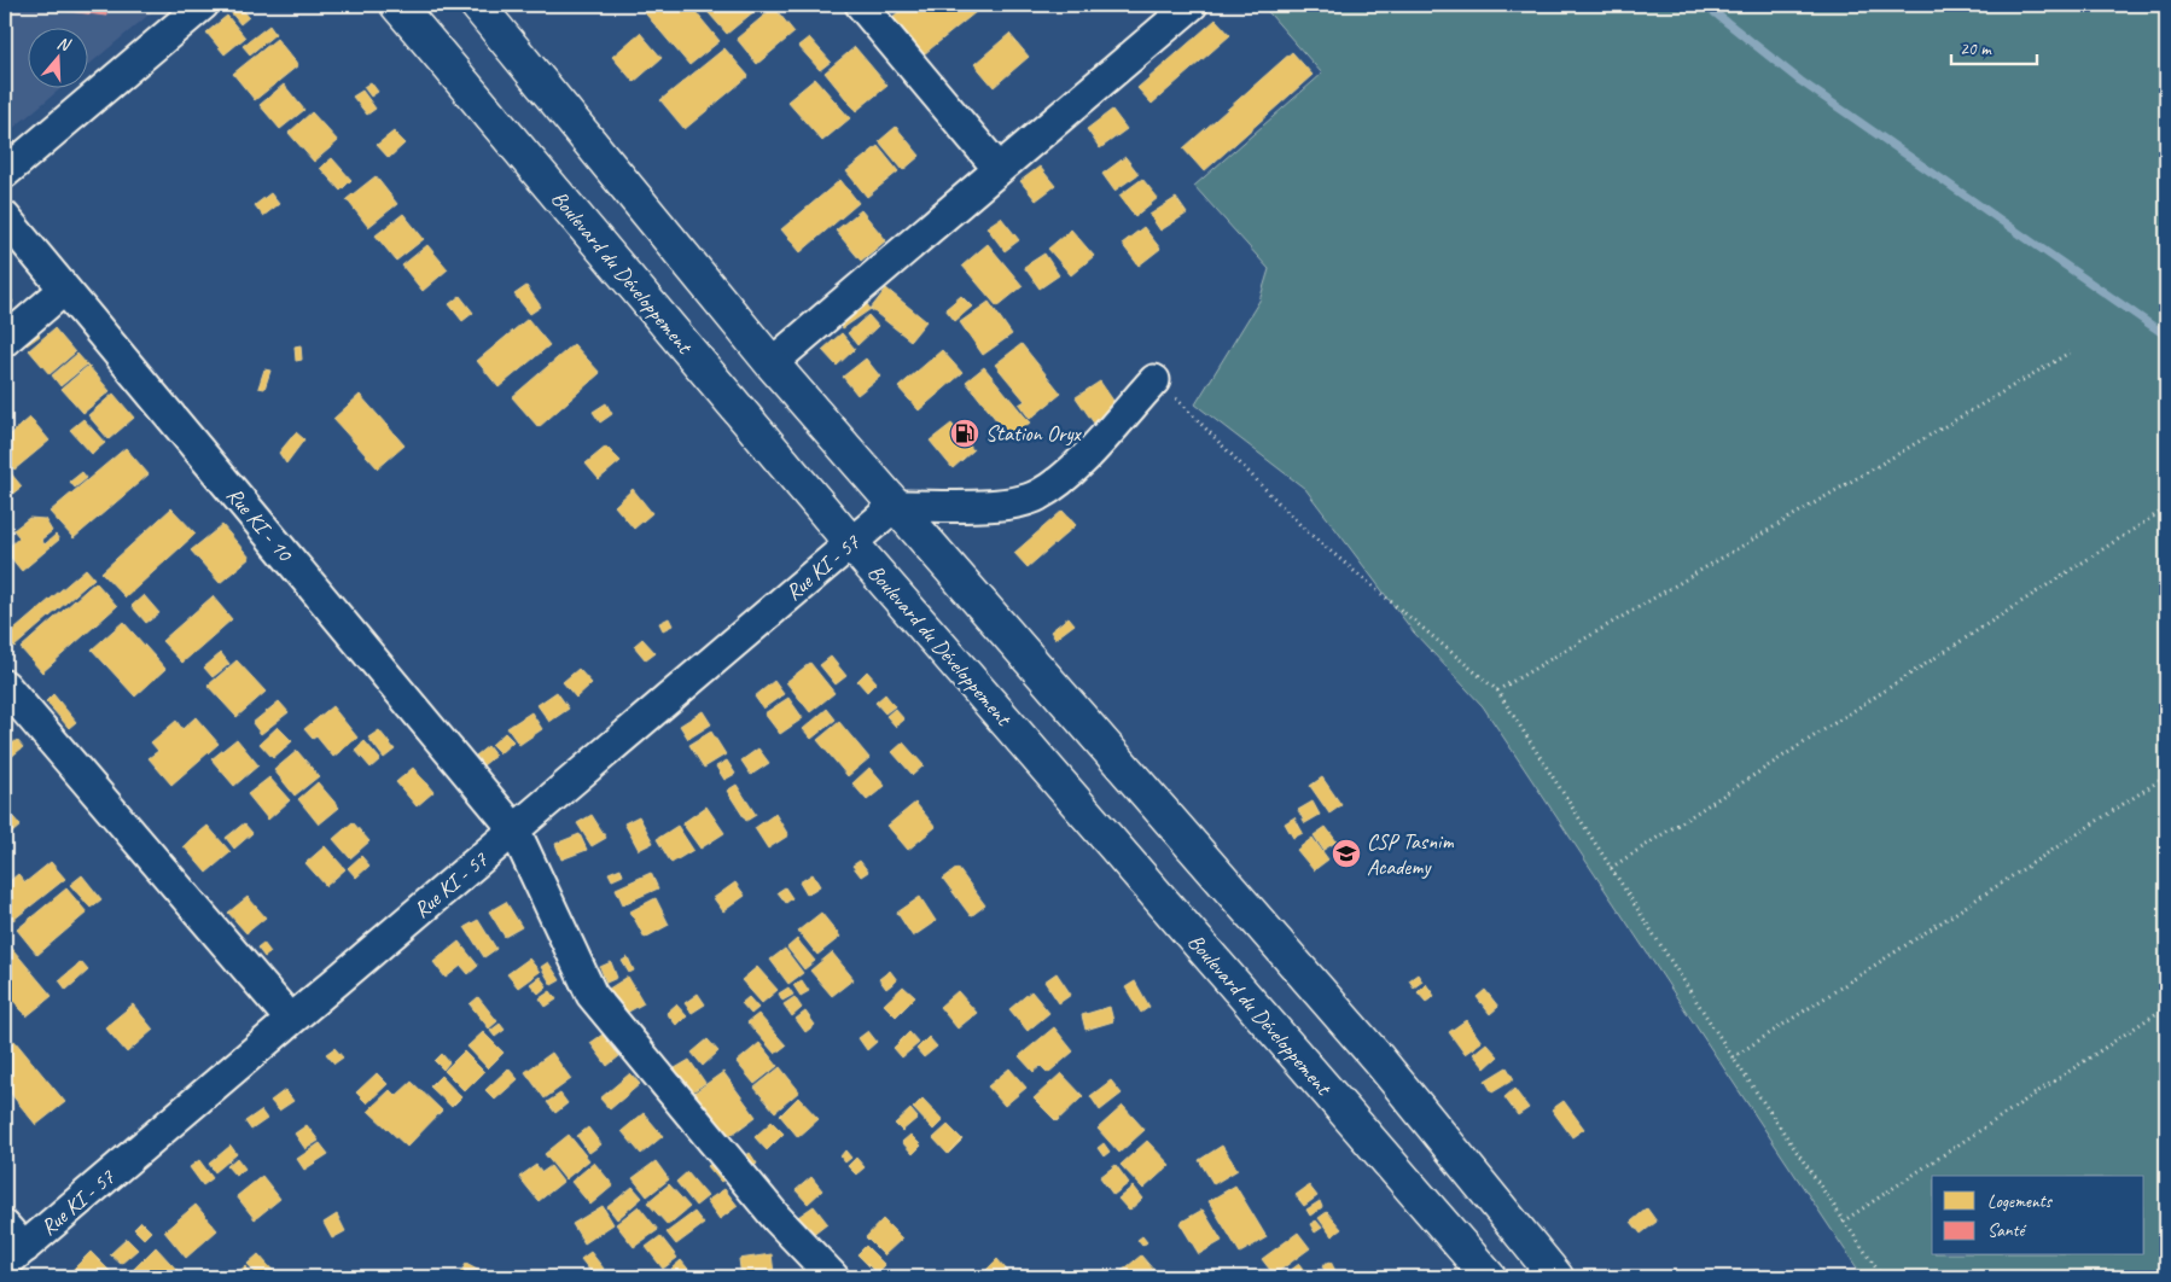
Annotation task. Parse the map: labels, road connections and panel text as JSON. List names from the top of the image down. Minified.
{"streets":{"highway":["Boulevard du Développement"],"street":["Rue KI - 10","Rue KI - 57"]},"crossings":[["Boulevard du Développement","Rue KI - 57"],["Rue KI - 10","Rue KI - 57"]],"places":{"fuel station":["Station Oryx"],"school or university":["CSP Tasnim Academy"]},"legend":["Logements","Santé"],"scale_bar":"20 m","north":"top"}
